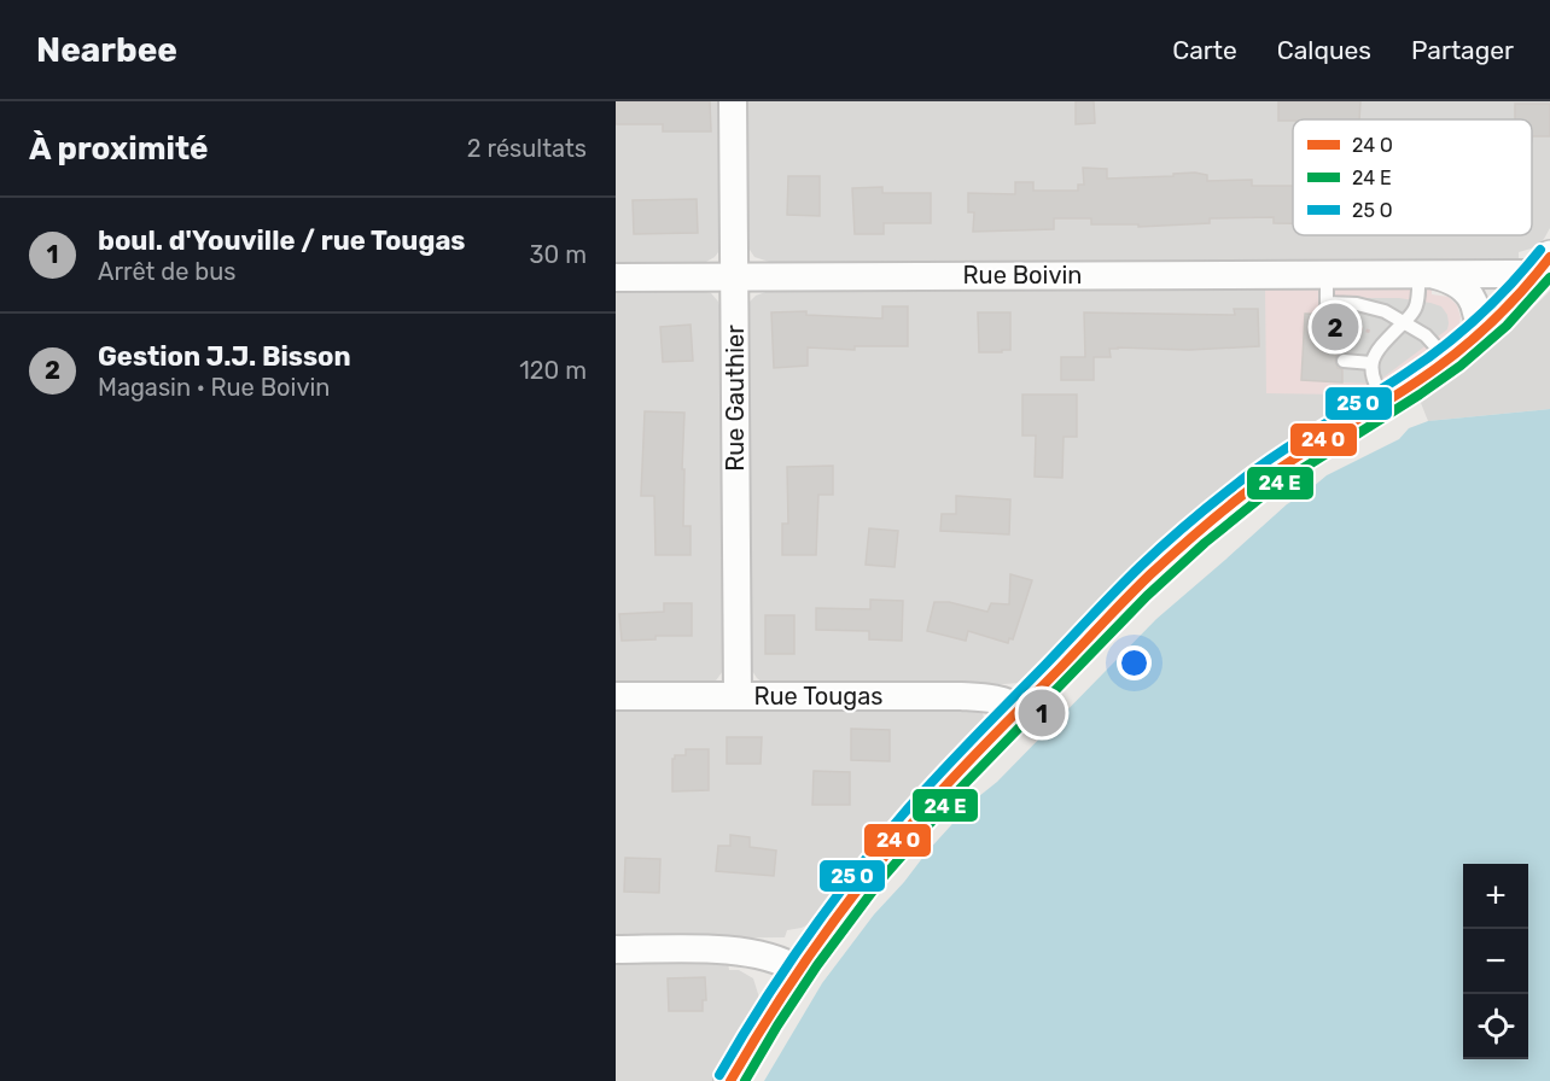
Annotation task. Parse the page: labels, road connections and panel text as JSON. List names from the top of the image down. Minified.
{"streets":{"street":["Rue Boivin","Rue Gauthier","Rue Tougas"]},"crossings":[["Rue Boivin","Rue Gauthier"],["Rue Gauthier","Rue Tougas"]],"legend":["24 O","24 E","25 O"],"page":{"header":"Nearbee","nav":["Carte","Calques","Partager"],"heading":["À proximité","2 résultats"],"list":[{"mark":"1","name":"boul. d'Youville / rue Tougas","note":"Arrêt de bus","value":"30 m"},{"mark":"2","name":"Gestion J.J. Bisson","note":"Magasin · Rue Boivin","value":"120 m"}],"pins":["2","1"],"map_buttons":["+","−"]}}
